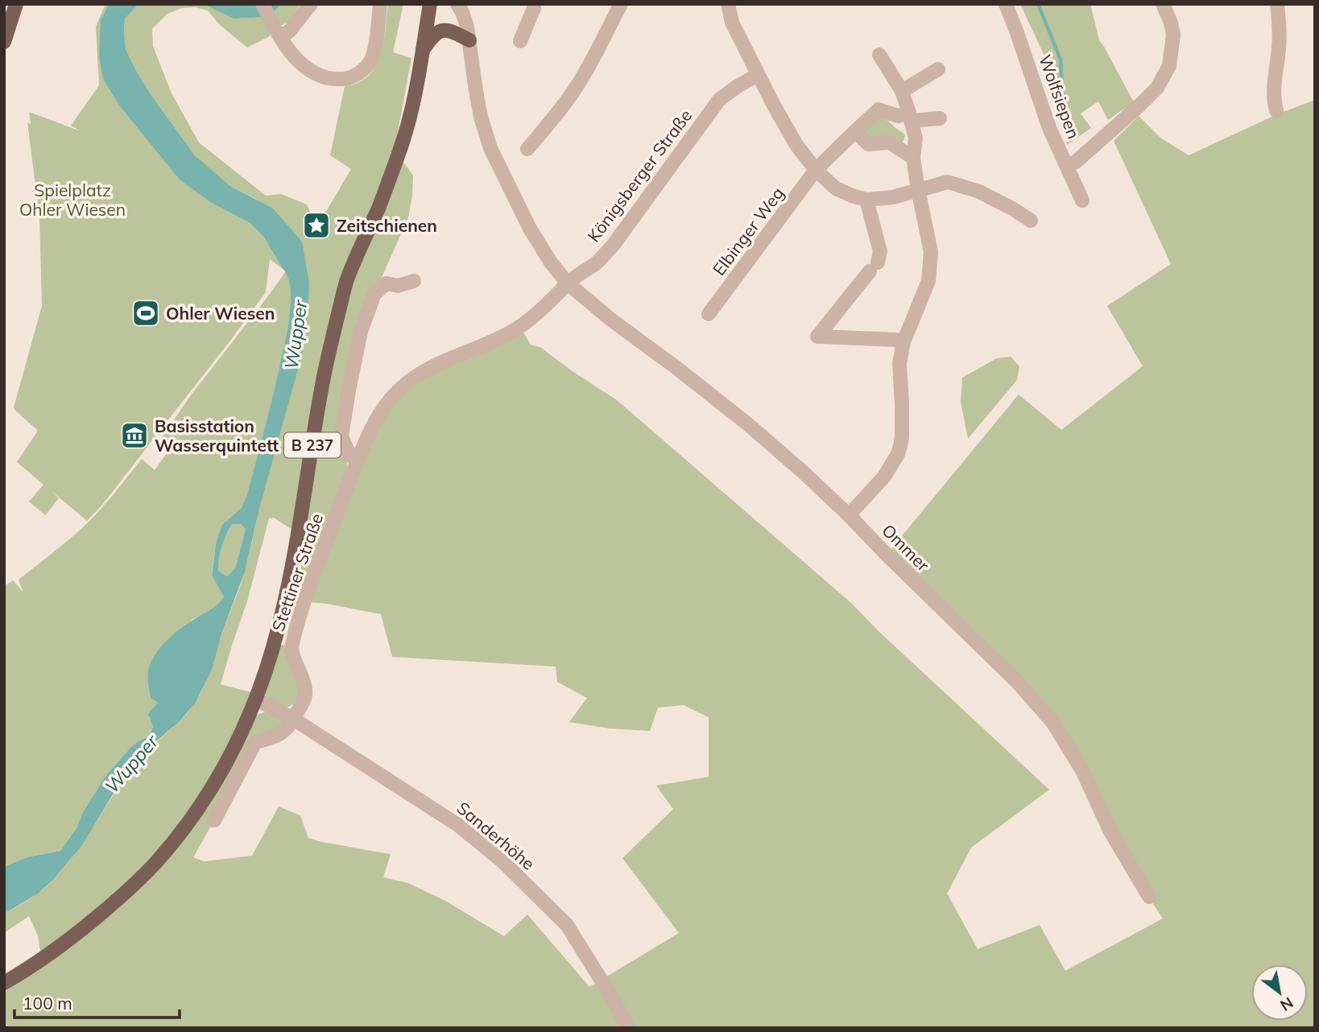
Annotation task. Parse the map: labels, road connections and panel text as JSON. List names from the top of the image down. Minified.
{"streets":{"main road":["B 237"],"street":["Wolfsiepen","Königsberger Straße","Elbinger Weg","Ommer","Stettiner Straße","Sanderhöhe"]},"crossings":[["Königsberger Straße","Ommer"],["Königsberger Straße","Stettiner Straße"],["Ommer","Stettiner Straße"],["Stettiner Straße","Sanderhöhe"]],"water":["Wupper"],"parks":["Spielplatz Ohler Wiesen"],"places":{"place":["Zeitschienen"],"sports":["Ohler Wiesen"],"museum":["Basisstation Wasserquintett"]},"scale_bar":"100 m","north":"bottom right"}
